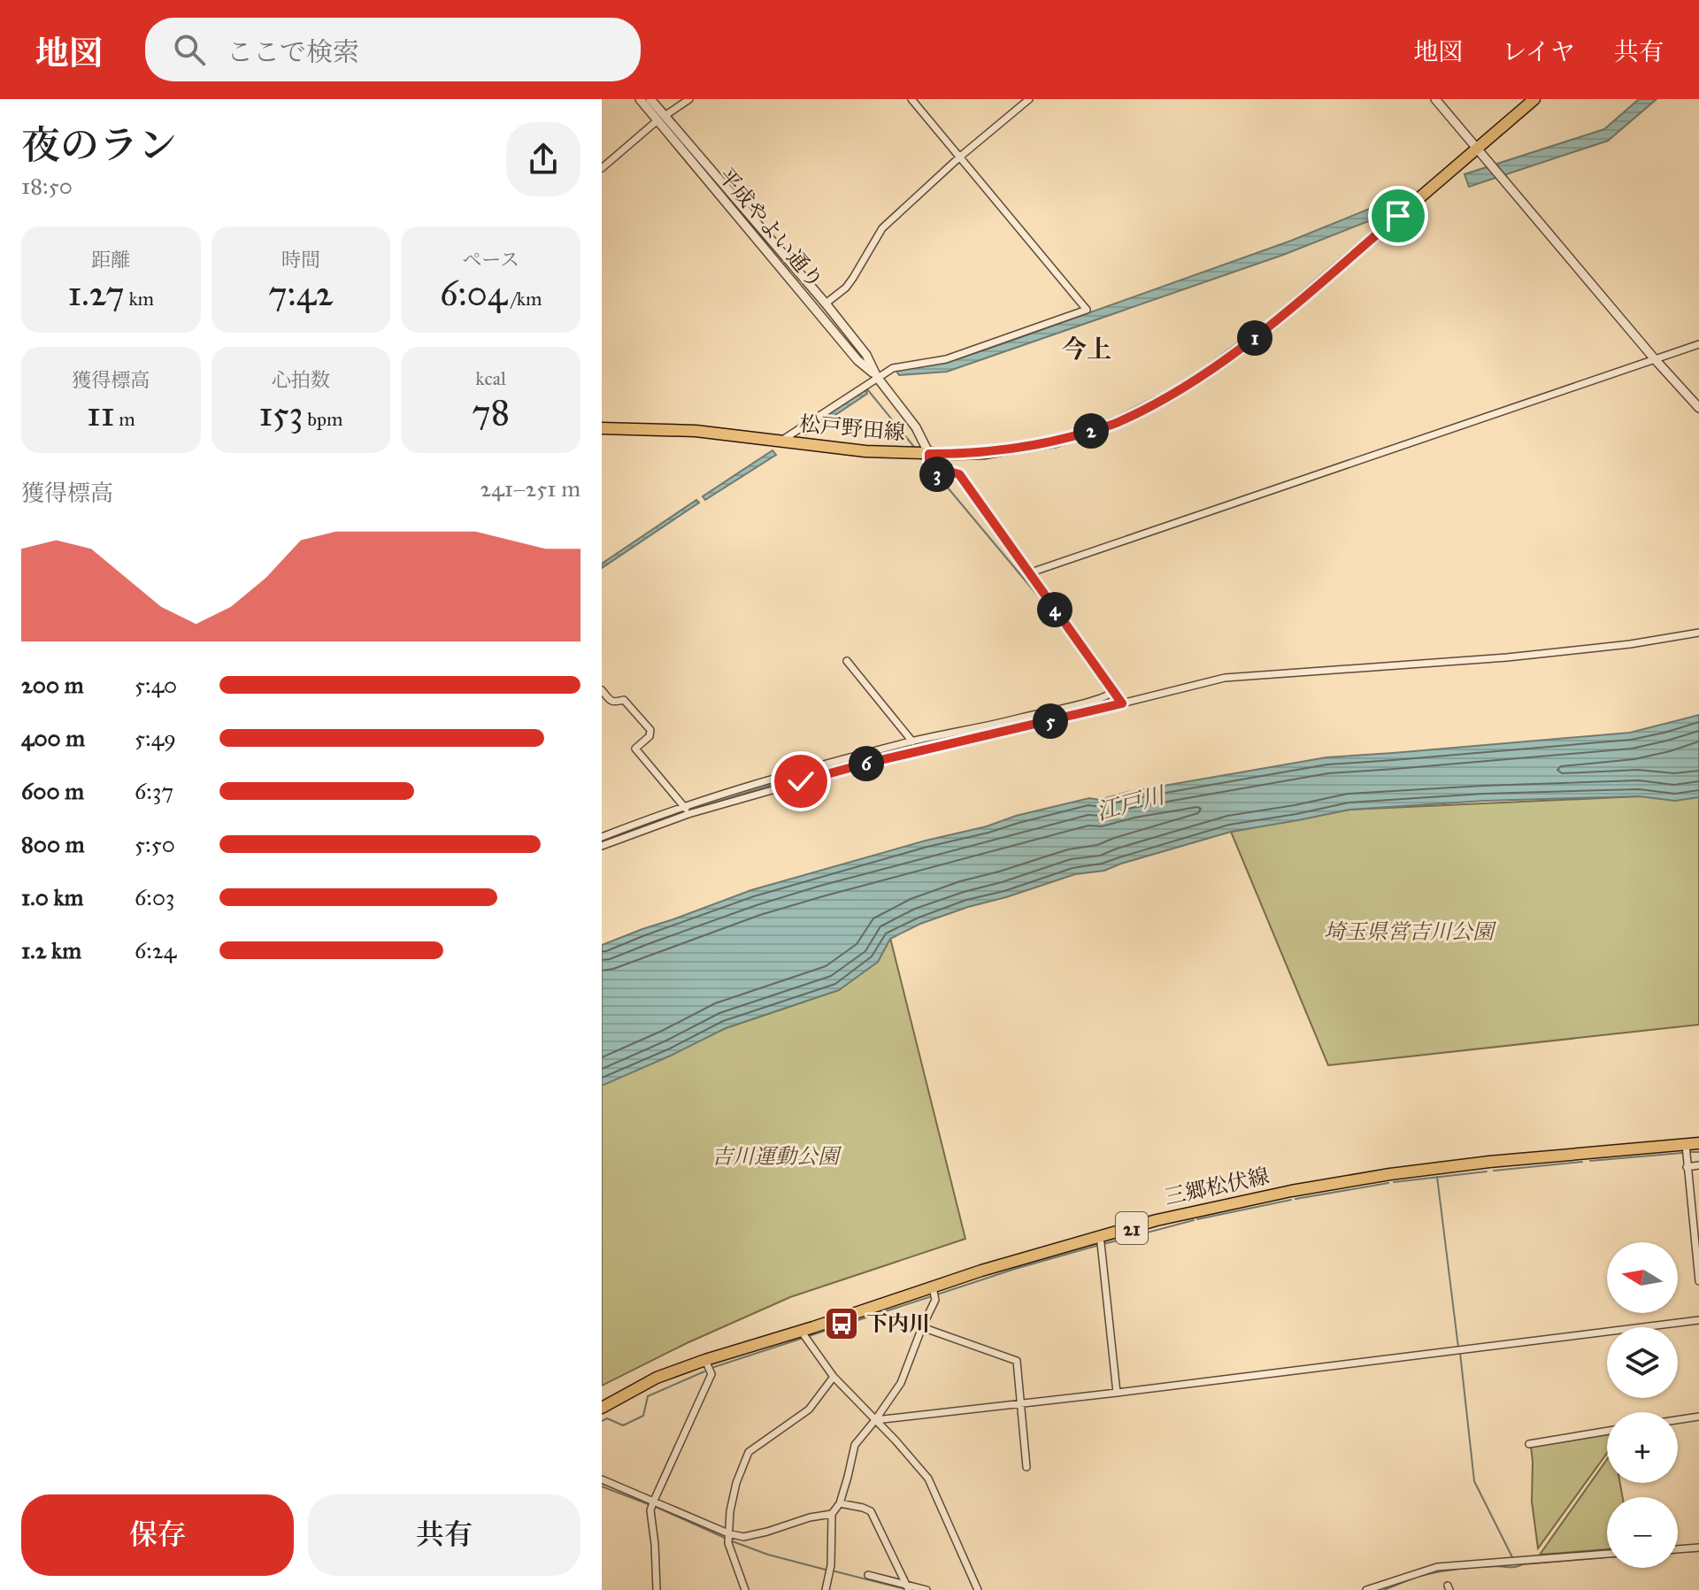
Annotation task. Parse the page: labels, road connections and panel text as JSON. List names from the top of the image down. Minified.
{"streets":{"main road":["松戸野田線","三郷松伏線","21"],"street":["平成やよい通り"]},"crossings":[["平成やよい通り","松戸野田線"]],"districts":["今上"],"water":["江戸川"],"parks":["埼玉県営吉川公園","吉川運動公園"],"places":{"bus stop":["下内川"]},"north":"left","page":{"header":"地図","search":"ここで検索","nav":["地図","レイヤ","共有"],"heading":["夜のラン","18:50"],"stats":[["距離","1.27 km"],["時間","7:42"],["ペース","6:04 /km"],["獲得標高","11 m"],["心拍数","153 bpm"],["kcal","78"]],"pins":["1","2","3","4","5","6"],"chart":["獲得標高","241–251 m"],"list":[{"name":"200 m","note":"5:40"},{"name":"400 m","note":"5:49"},{"name":"600 m","note":"6:37"},{"name":"800 m","note":"5:50"},{"name":"1.0 km","note":"6:03"},{"name":"1.2 km","note":"6:24"}],"map_buttons":["+","−"],"buttons":["保存","共有"]}}
